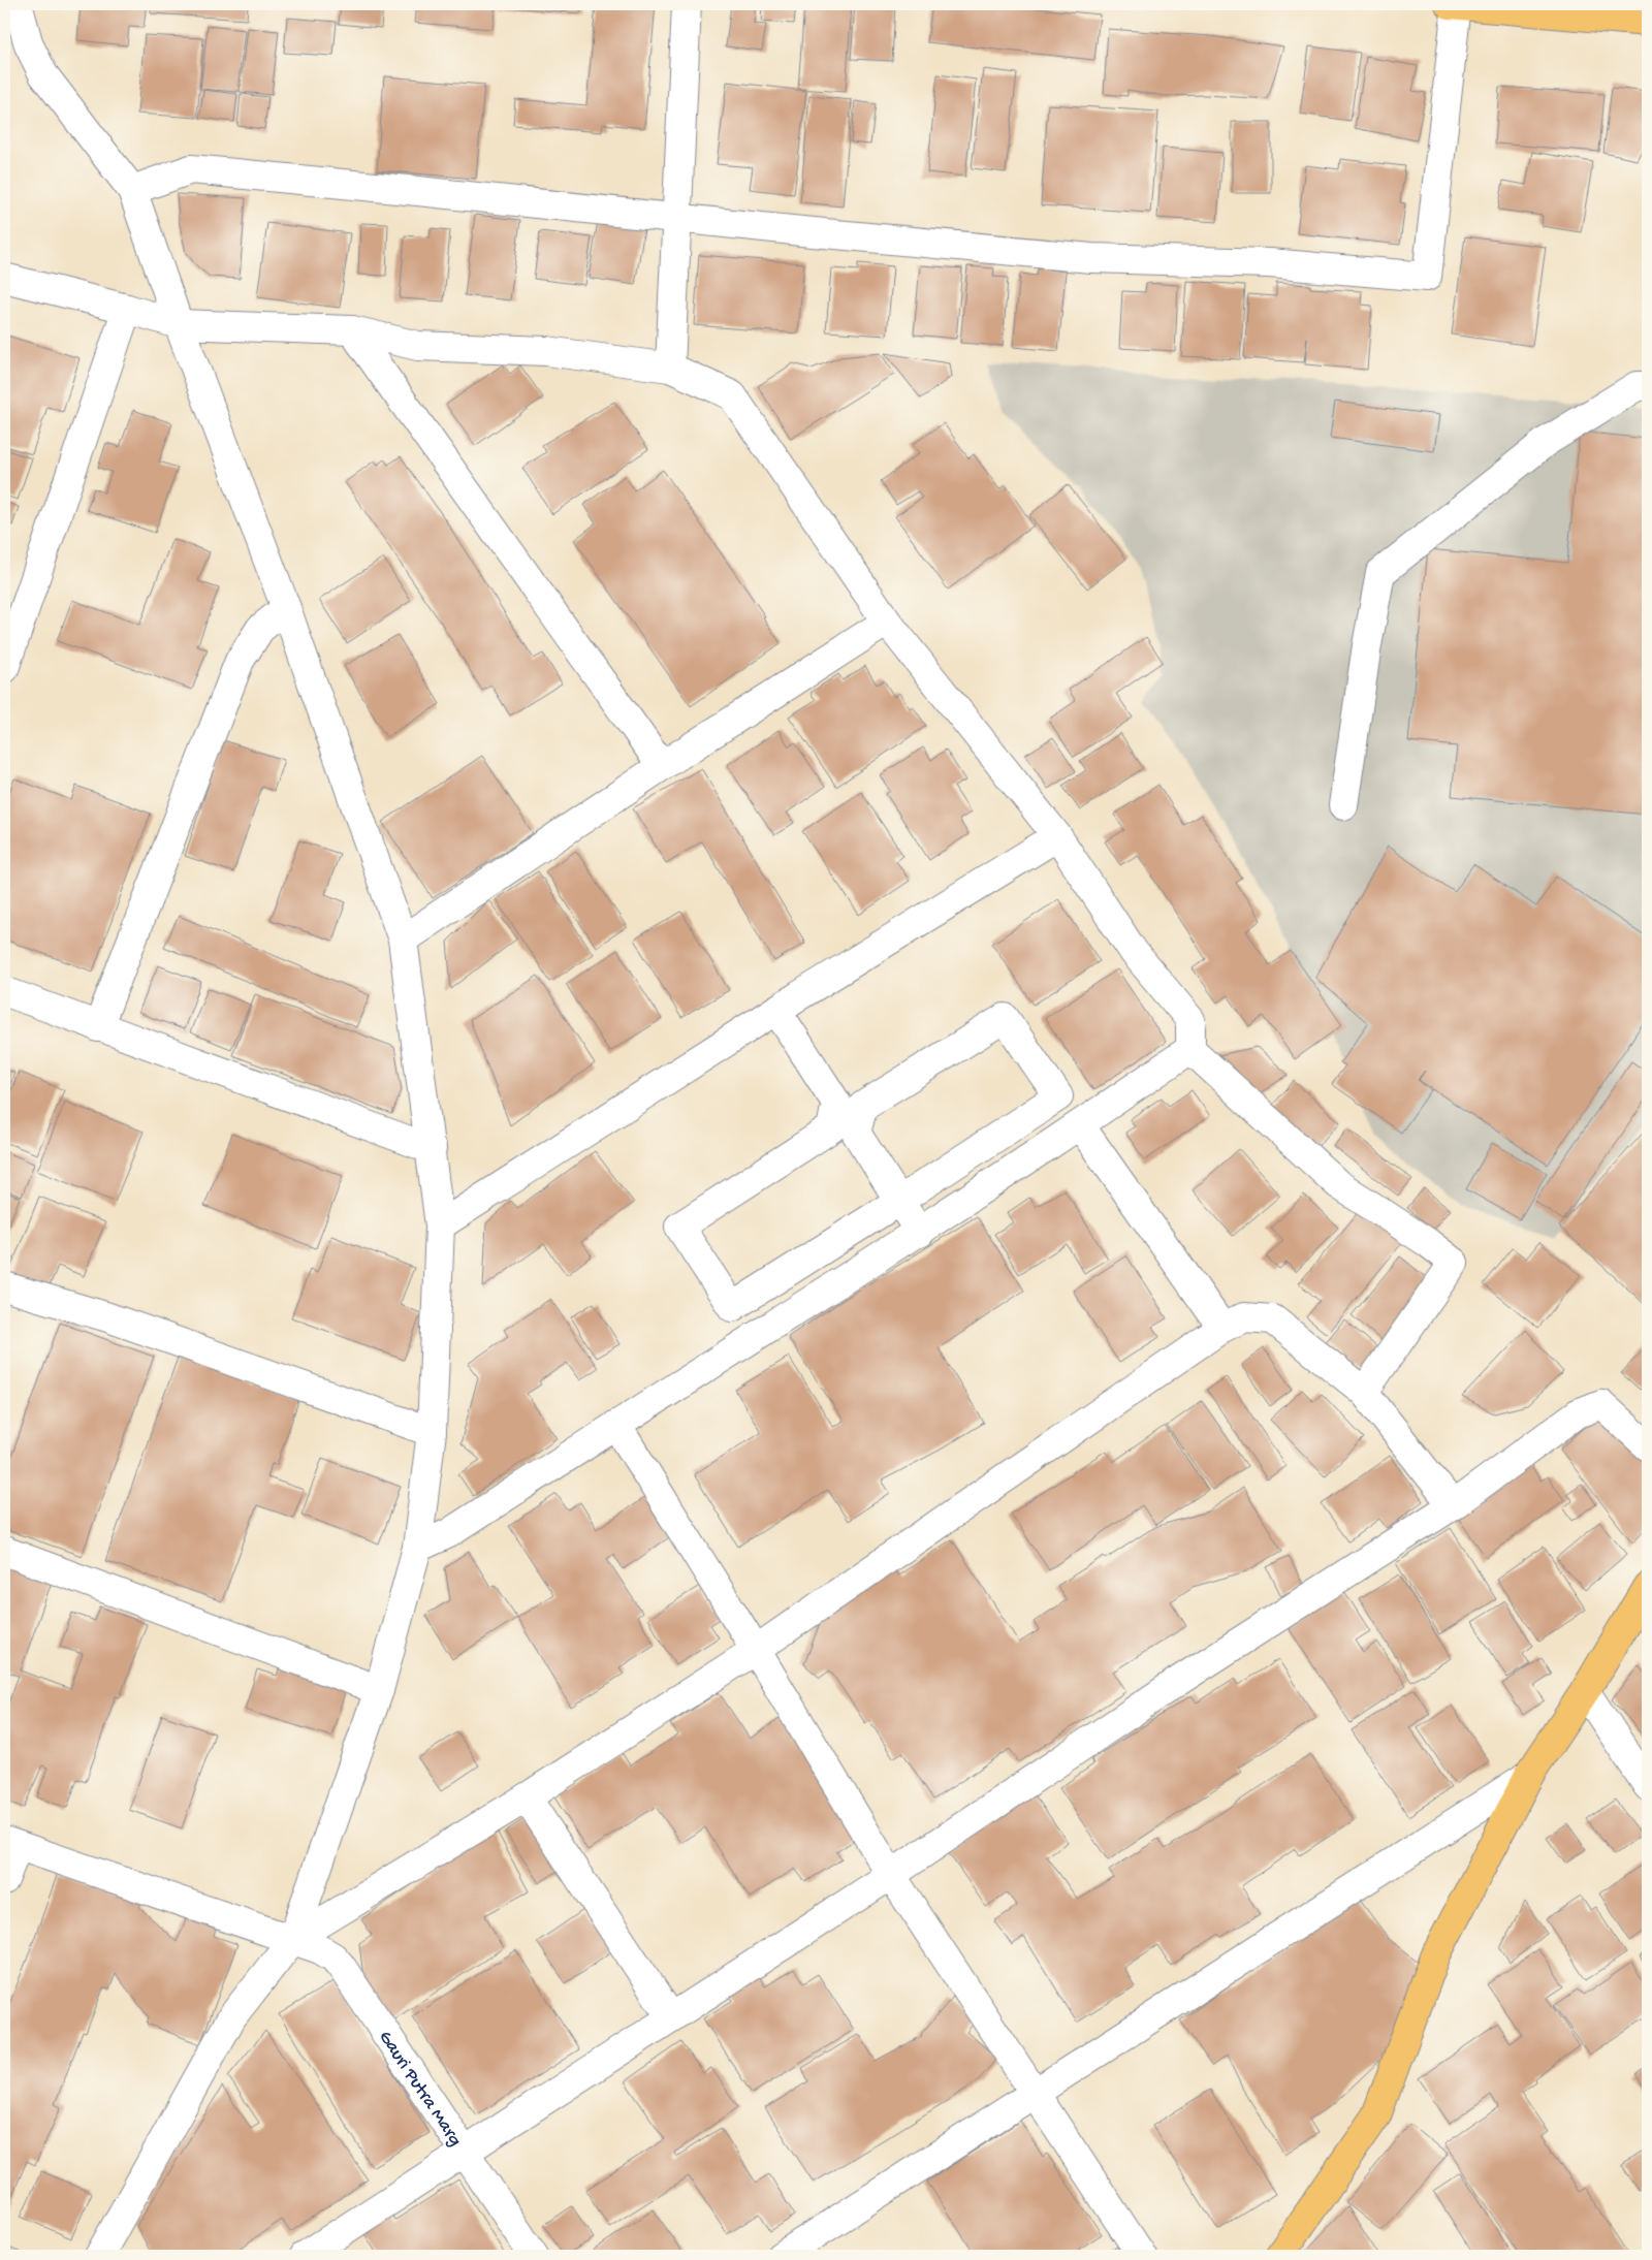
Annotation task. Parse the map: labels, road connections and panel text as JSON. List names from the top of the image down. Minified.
{"streets":{"street":["Gauri Putra Marg"]}}
